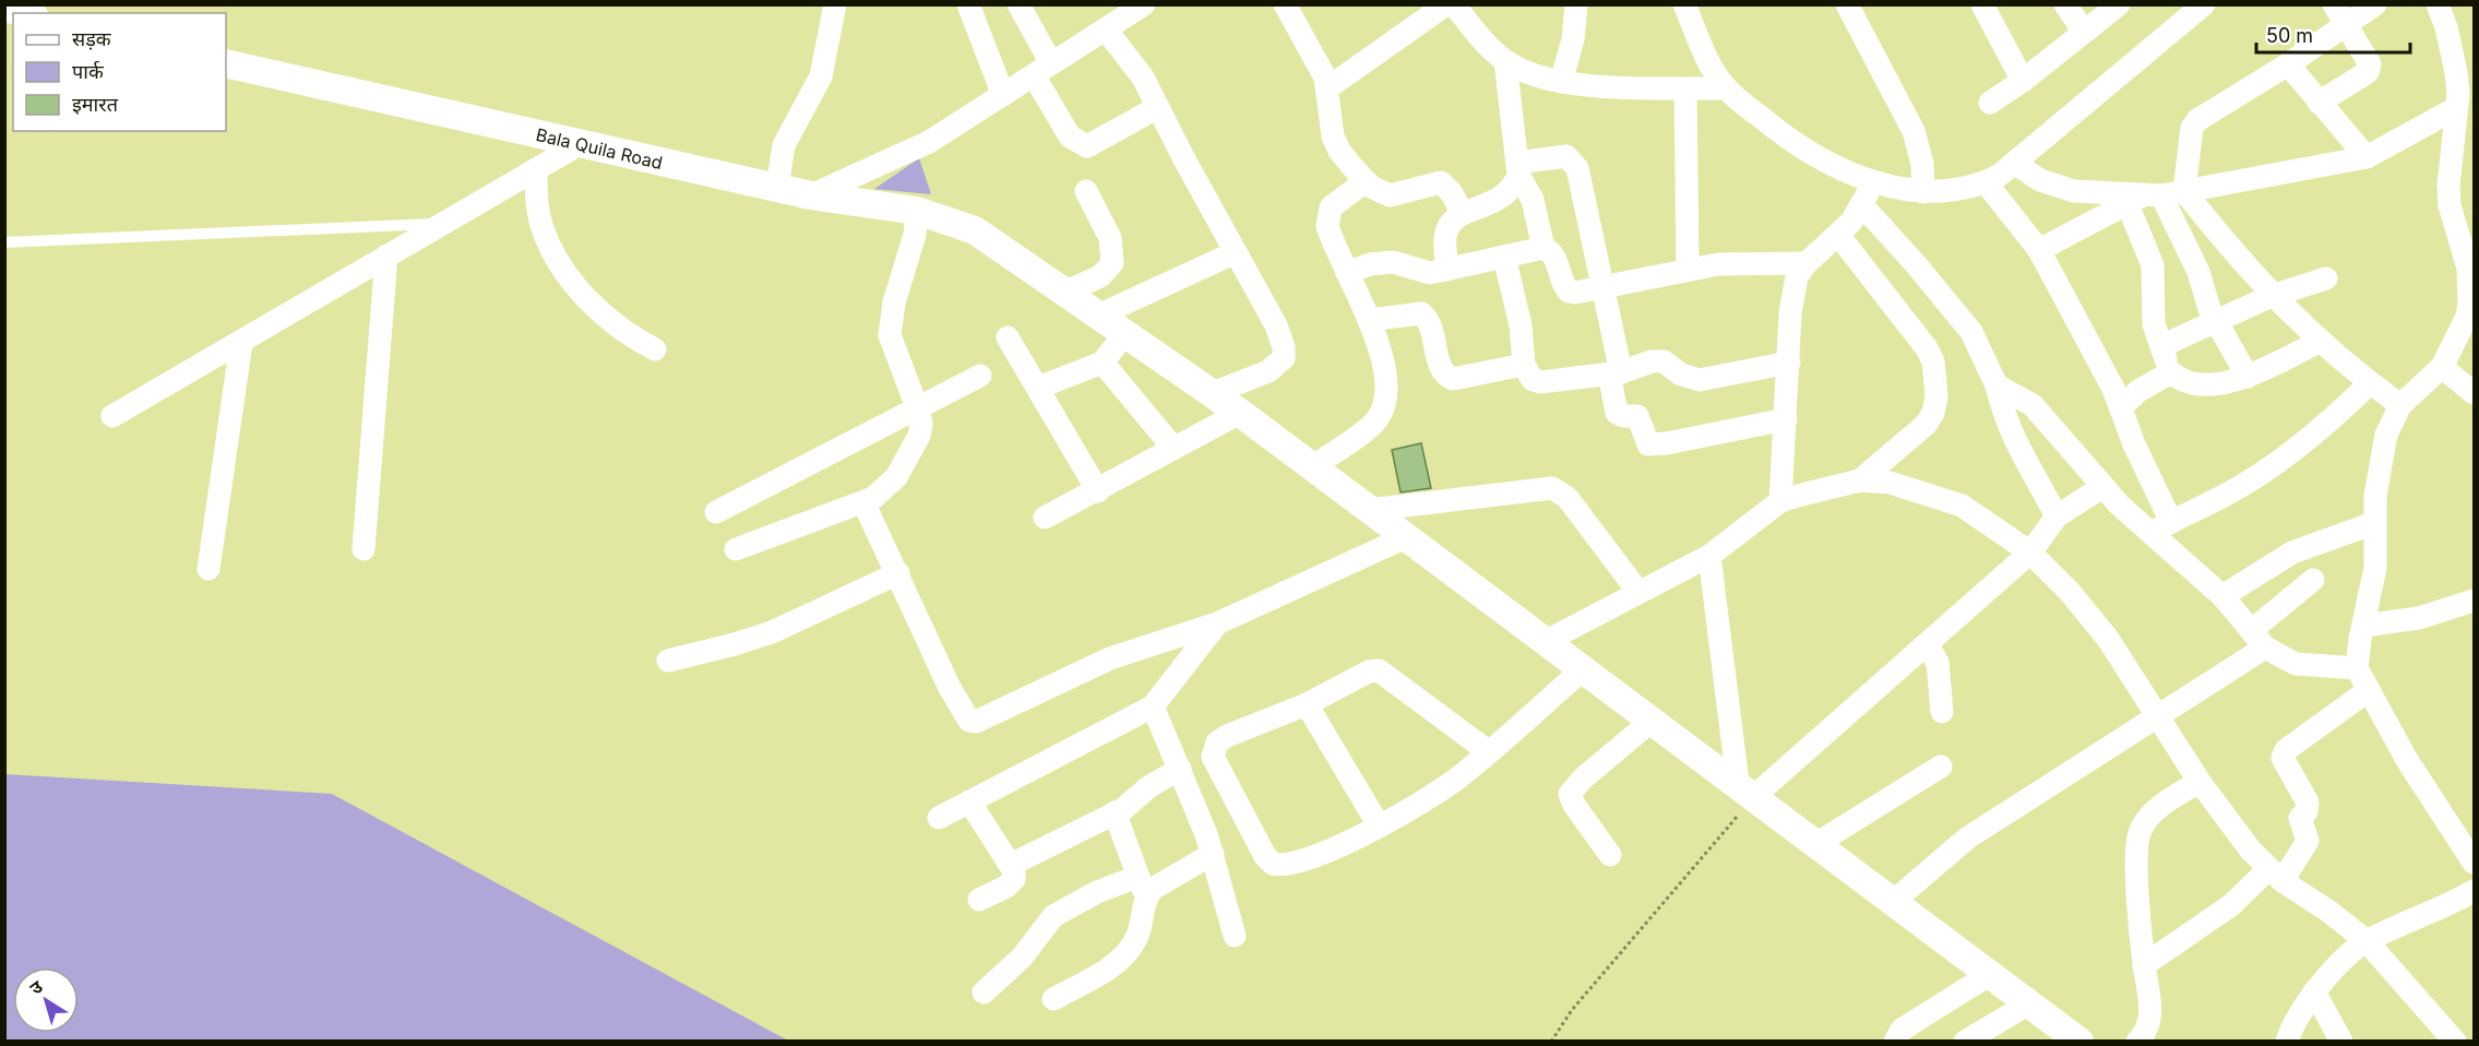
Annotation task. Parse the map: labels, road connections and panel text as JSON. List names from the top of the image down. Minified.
{"streets":{"street":["Bala Quila Road"]},"legend":["सड़क","पार्क","इमारत"],"scale_bar":"50 m","north":"top left"}
